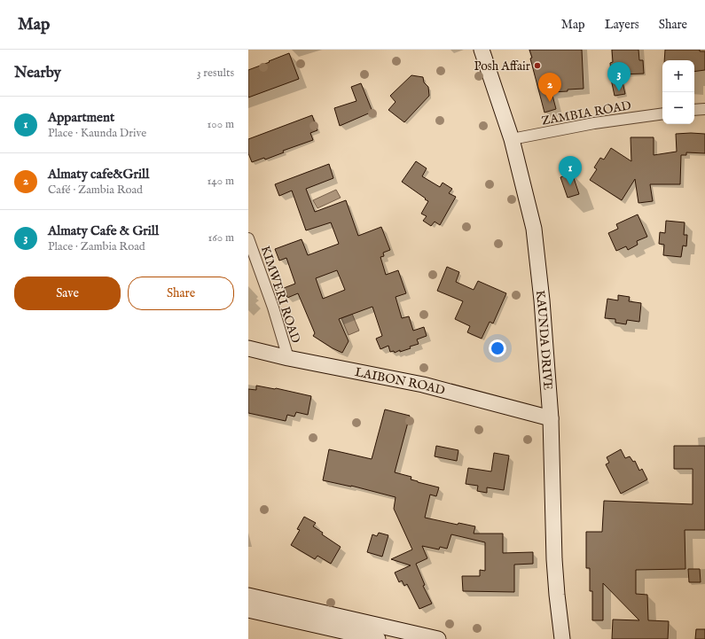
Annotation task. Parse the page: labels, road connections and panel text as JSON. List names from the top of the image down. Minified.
{"streets":{"street":["ZAMBIA ROAD","KIMWERI ROAD","KAUNDA DRIVE","LAIBON ROAD"]},"crossings":[["ZAMBIA ROAD","KAUNDA DRIVE"],["KIMWERI ROAD","LAIBON ROAD"],["KAUNDA DRIVE","LAIBON ROAD"]],"places":["Posh Affair"],"page":{"header":"Map","nav":["Map","Layers","Share"],"heading":["Nearby","3 results"],"map_buttons":["+","−"],"pins":["3","2","1"],"list":[{"mark":"1","name":"Appartment","note":"Place · Kaunda Drive","value":"100 m"},{"mark":"2","name":"Almaty cafe&Grill","note":"Café · Zambia Road","value":"140 m"},{"mark":"3","name":"Almaty Cafe & Grill","note":"Place · Zambia Road","value":"160 m"}],"buttons":["Save","Share"]}}
